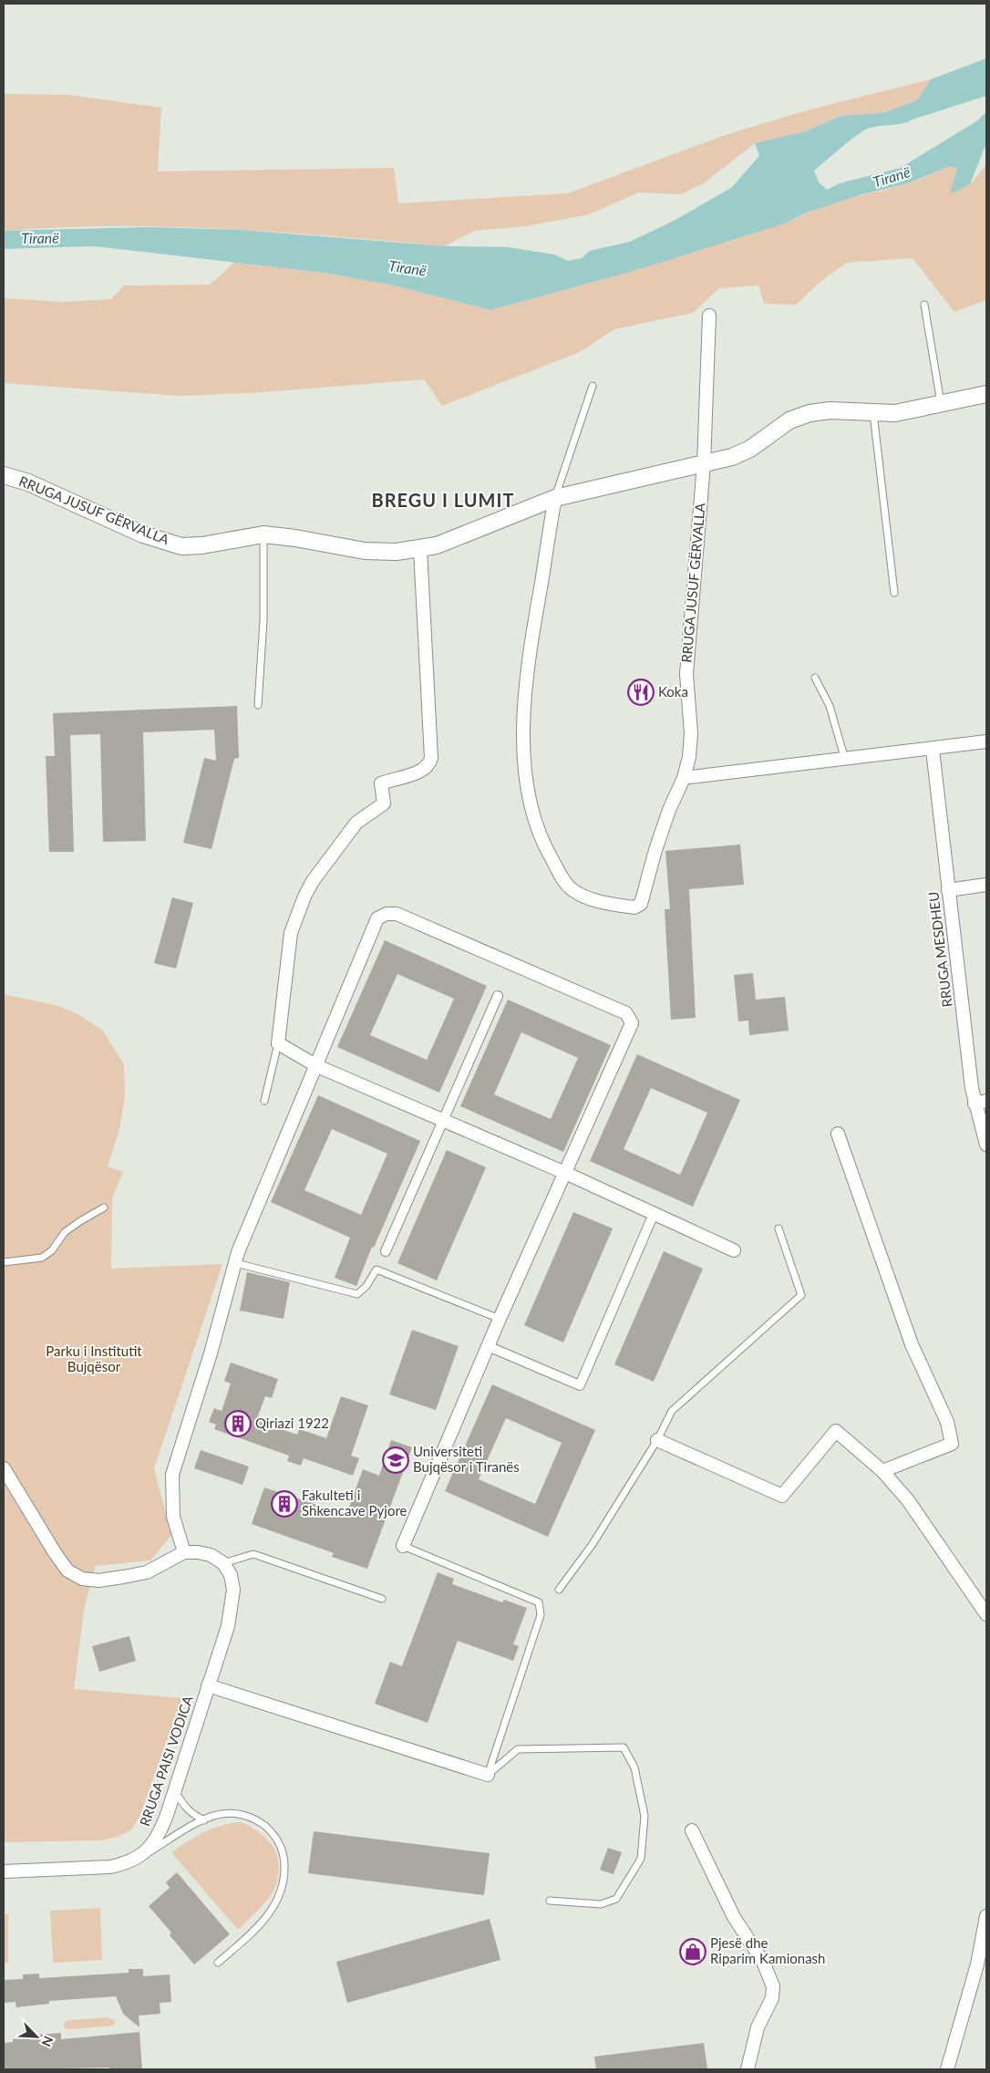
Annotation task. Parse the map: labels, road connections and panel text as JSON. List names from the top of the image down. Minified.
{"streets":{"street":["RRUGA JUSUF GËRVALLA","RRUGA MESDHEU","RRUGA PAISI VODICA"]},"districts":["BREGU I LUMIT"],"water":["Tiranë"],"parks":["Parku i Institutit Bujqësor"],"places":{"restaurant":["Koka"],"building":["Qiriazi 1922","Fakulteti i Shkencave Pyjore"],"school or university":["Universiteti Bujqësor i Tiranës"],"shop":["Pjesë dhe Riparim Kamionash"]},"north":"bottom right"}
